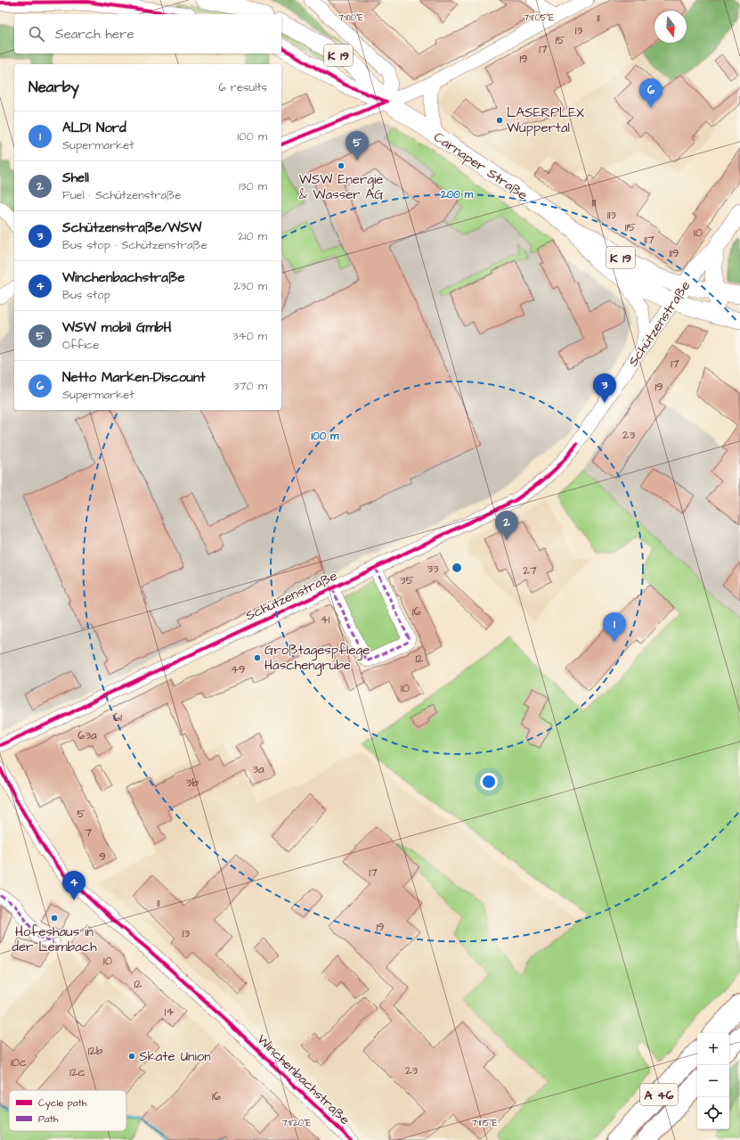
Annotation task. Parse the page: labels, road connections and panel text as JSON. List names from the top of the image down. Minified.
{"streets":{"highway":["A 46"],"main road":["K 19","Carnaper Straße","Schützenstraße"],"street":["Winchenbachstraße"]},"crossings":[["Carnaper Straße","Schützenstraße"]],"places":["LASERPLEX Wuppertal","WSW Energie & Wasser AG","Großtagespflege Häschengrube","Hofeshaus in der Leimbach","Skate Union"],"house_numbers":["11","13","15","17","19","111","113","115","10","117","119","17","19","23","33","27","35","16","41","12","49","10","61","63a","3a","3b","5","7","9","17","11","19","13","10","12","14","12b","10c","23","12c","16"],"legend":["Cycle path","Path"],"north":"bottom","page":{"search":"Search here","heading":["Nearby","6 results"],"pins":["6","5","3","2","1","4"],"list":[{"mark":"1","name":"ALDI Nord","note":"Supermarket","value":"100 m"},{"mark":"2","name":"Shell","note":"Fuel · Schützenstraße","value":"130 m"},{"mark":"3","name":"Schützenstraße/WSW","note":"Bus stop · Schützenstraße","value":"210 m"},{"mark":"4","name":"Winchenbachstraße","note":"Bus stop","value":"230 m"},{"mark":"5","name":"WSW mobil GmbH","note":"Office","value":"340 m"},{"mark":"6","name":"Netto Marken-Discount","note":"Supermarket","value":"370 m"}],"map_buttons":["+","−"]},"coordinates":["7°11'10\"E","7°11'05\"E","7°11'20\"E","7°11'15\"E"],"rings":["200 m","100 m"]}
